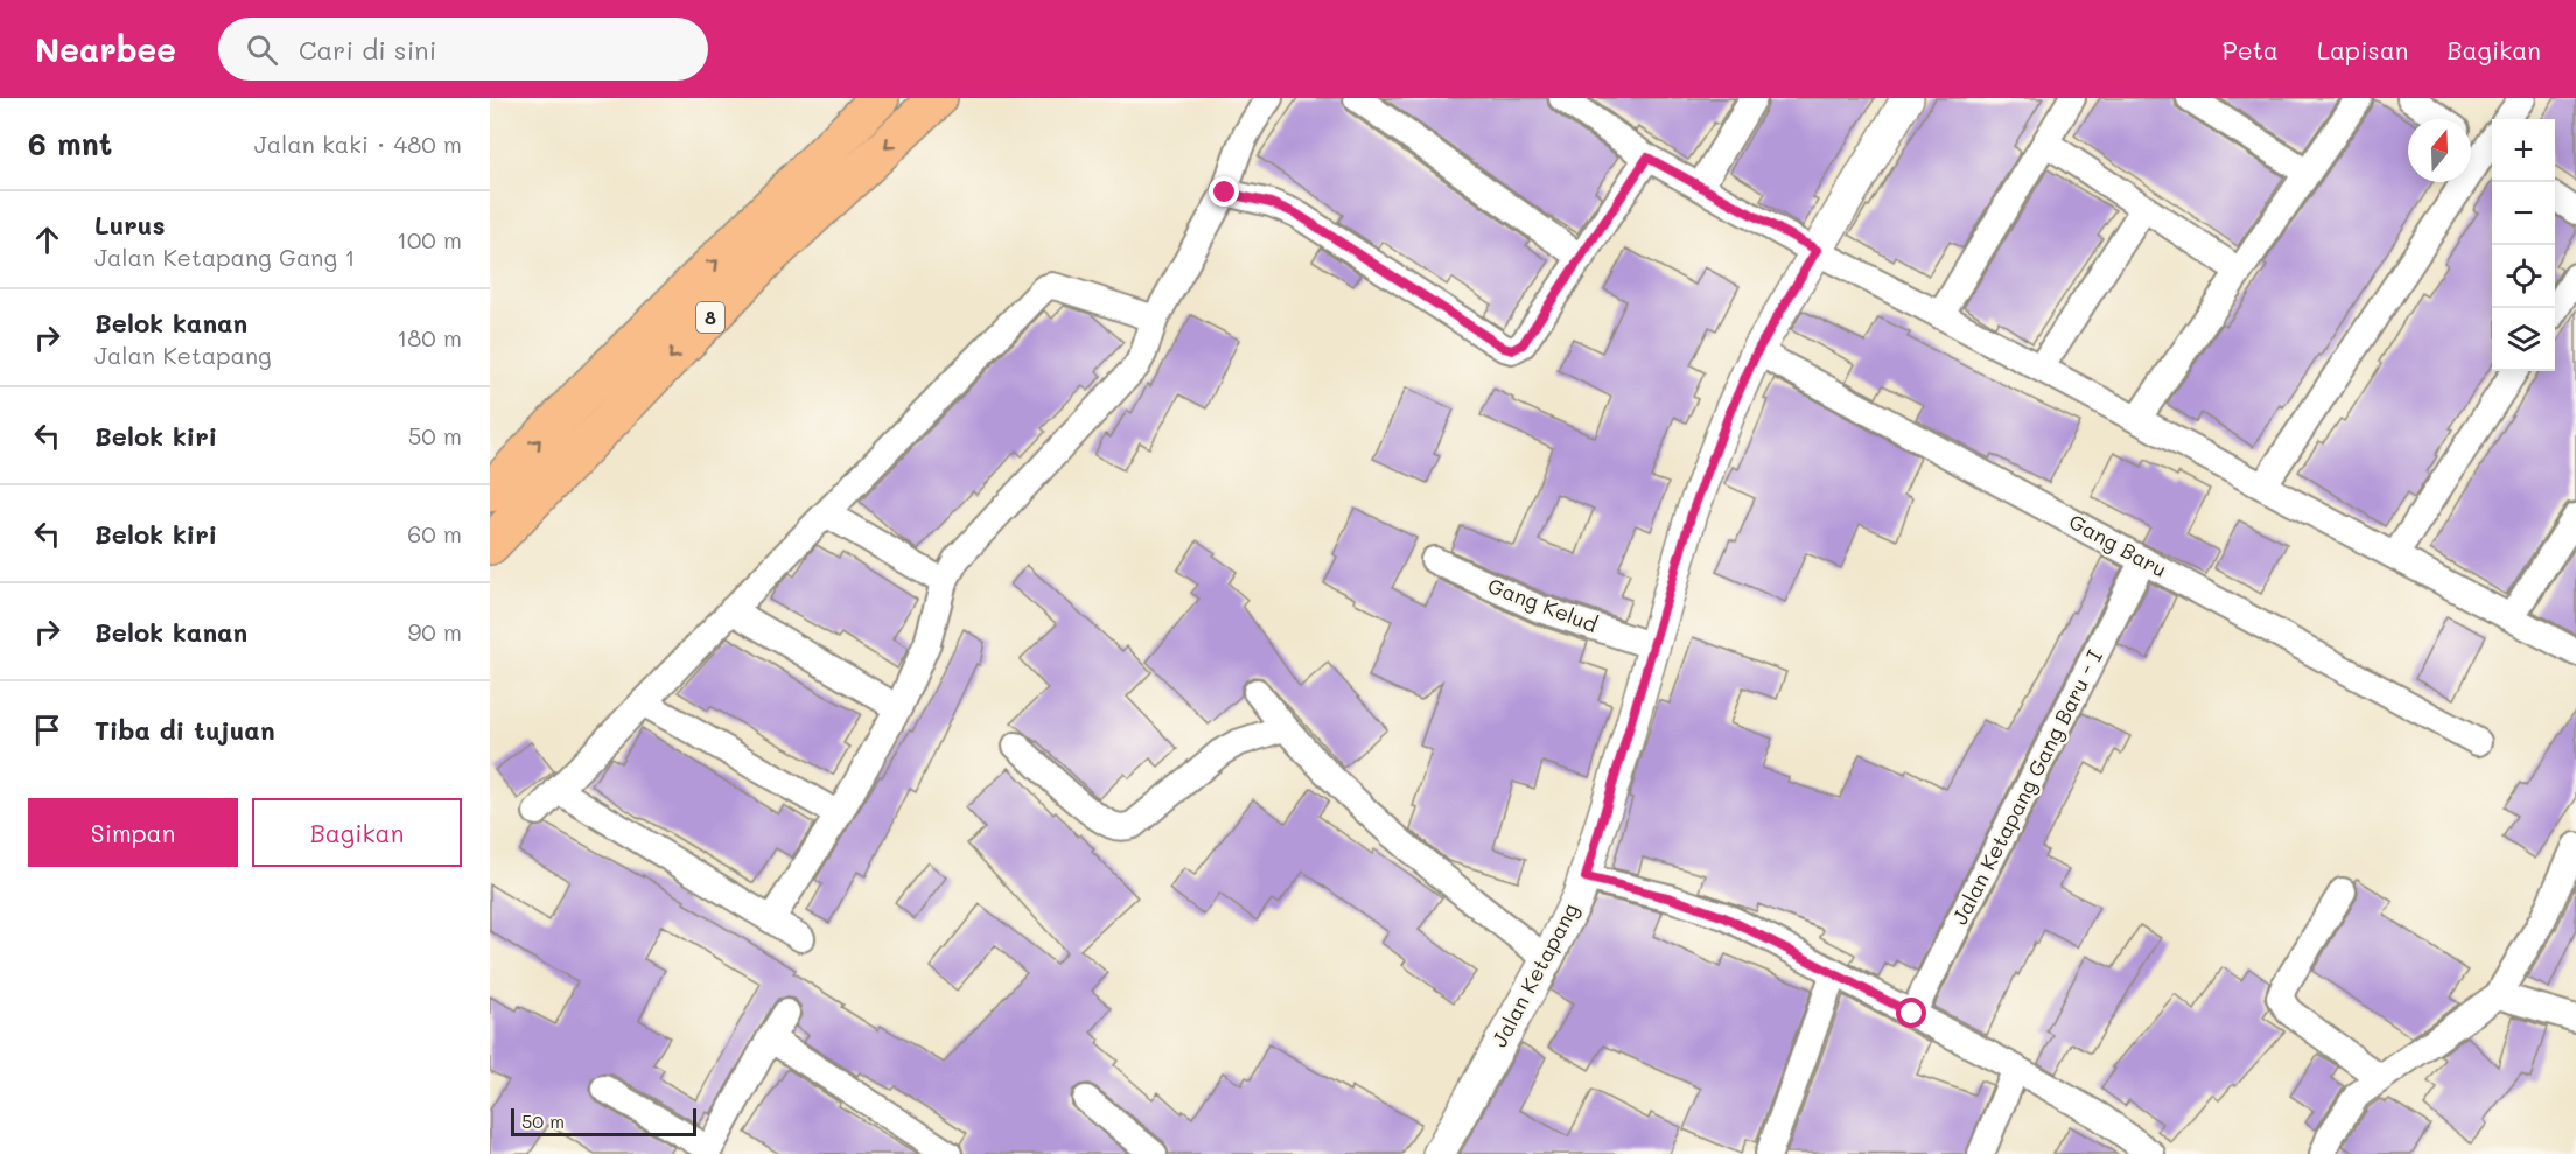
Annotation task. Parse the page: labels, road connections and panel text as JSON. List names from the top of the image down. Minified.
{"streets":{"highway":["8"],"street":["Gang Baru","Gang Kelud","Jalan Ketapang Gang Baru - I","Jalan Ketapang"]},"crossings":[["Gang Baru","Jalan Ketapang Gang Baru - I"],["Gang Baru","Jalan Ketapang"],["Gang Kelud","Jalan Ketapang"]],"scale_bar":"50 m","north":"top","page":{"header":"Nearbee","search":"Cari di sini","nav":["Peta","Lapisan","Bagikan"],"heading":["6 mnt","Jalan kaki · 480 m"],"map_buttons":["+","−"],"list":[["Lurus","Jalan Ketapang Gang 1","100 m"],["Belok kanan","Jalan Ketapang","180 m"],["Belok kiri","50 m"],["Belok kiri","60 m"],["Belok kanan","90 m"],"Tiba di tujuan"],"buttons":["Simpan","Bagikan"],"scale":"50 m"}}
